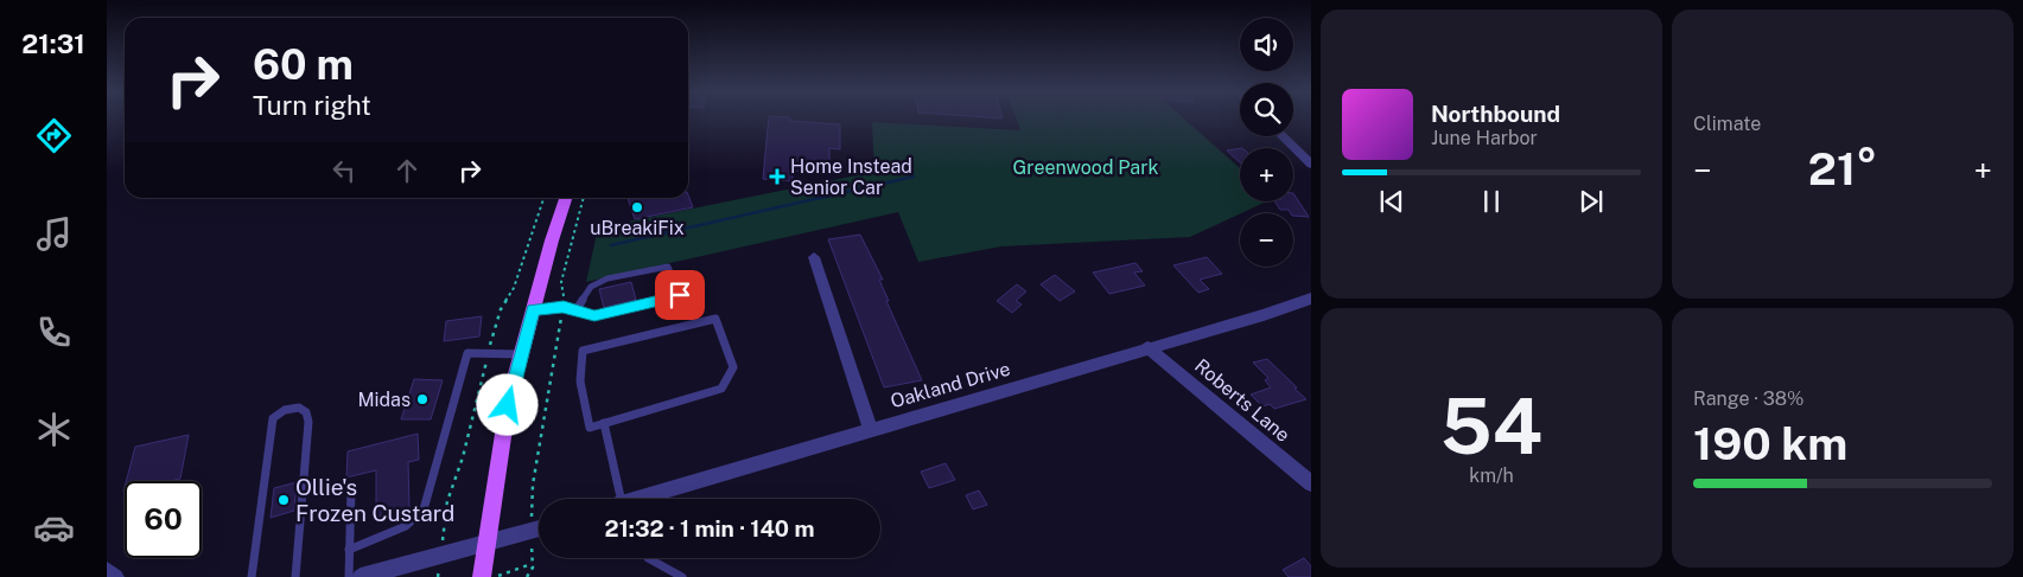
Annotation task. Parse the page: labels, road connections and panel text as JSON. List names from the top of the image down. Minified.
{"streets":{"street":["Oakland Drive","Roberts Lane"]},"crossings":[["Oakland Drive","Roberts Lane"]],"parks":["Greenwood Park"],"places":{"health":["Home Instead Senior Car"],"other":["uBreakiFix","Midas","Ollie's Frozen Custard"]},"page":{"tabs":"21:31","tile":["Climate",["54","km/h"],["Range · 38%","190 km"]],"map_buttons":["+","−"],"turn":["60 m","Turn right"],"song":["Northbound","June Harbor"],"heat":["−","21°","+"],"limit":"60","trip":"21:32 · 1 min · 140 m"}}
